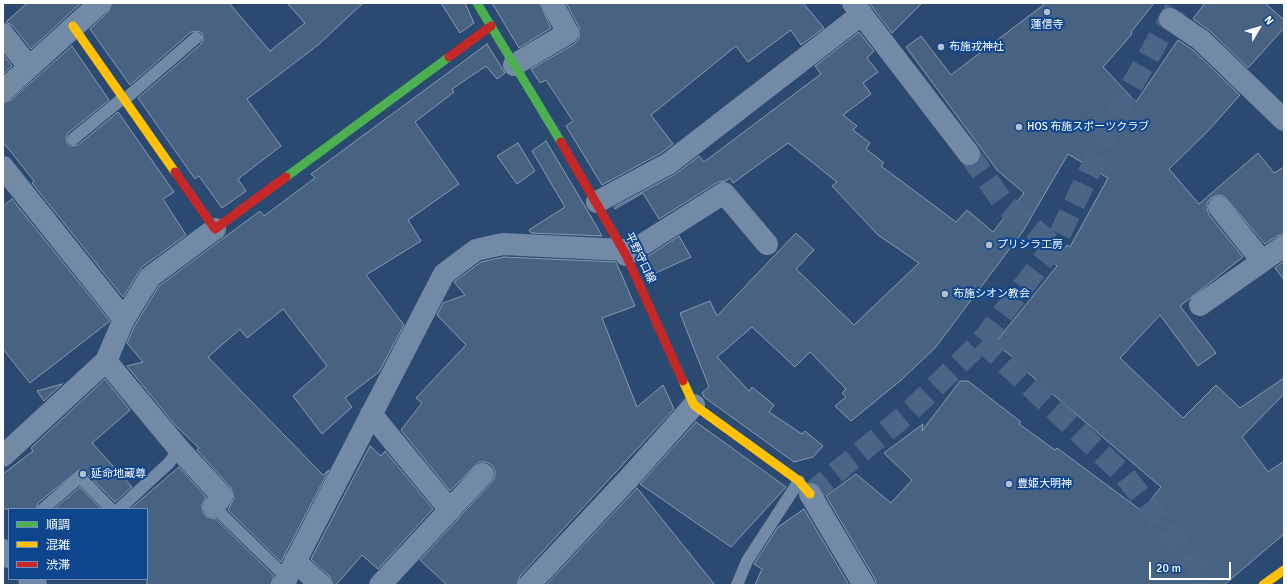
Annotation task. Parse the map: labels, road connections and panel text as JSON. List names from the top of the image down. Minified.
{"streets":{"main road":["平野守口線"]},"places":["蓮信寺","布施戎神社","HOS 布施スポーツクラブ","プリシラ工房","布施シオン教会","延命地蔵尊","豊姫大明神"],"legend":["順調","混雑","渋滞"],"scale_bar":"20 m","north":"top right"}
